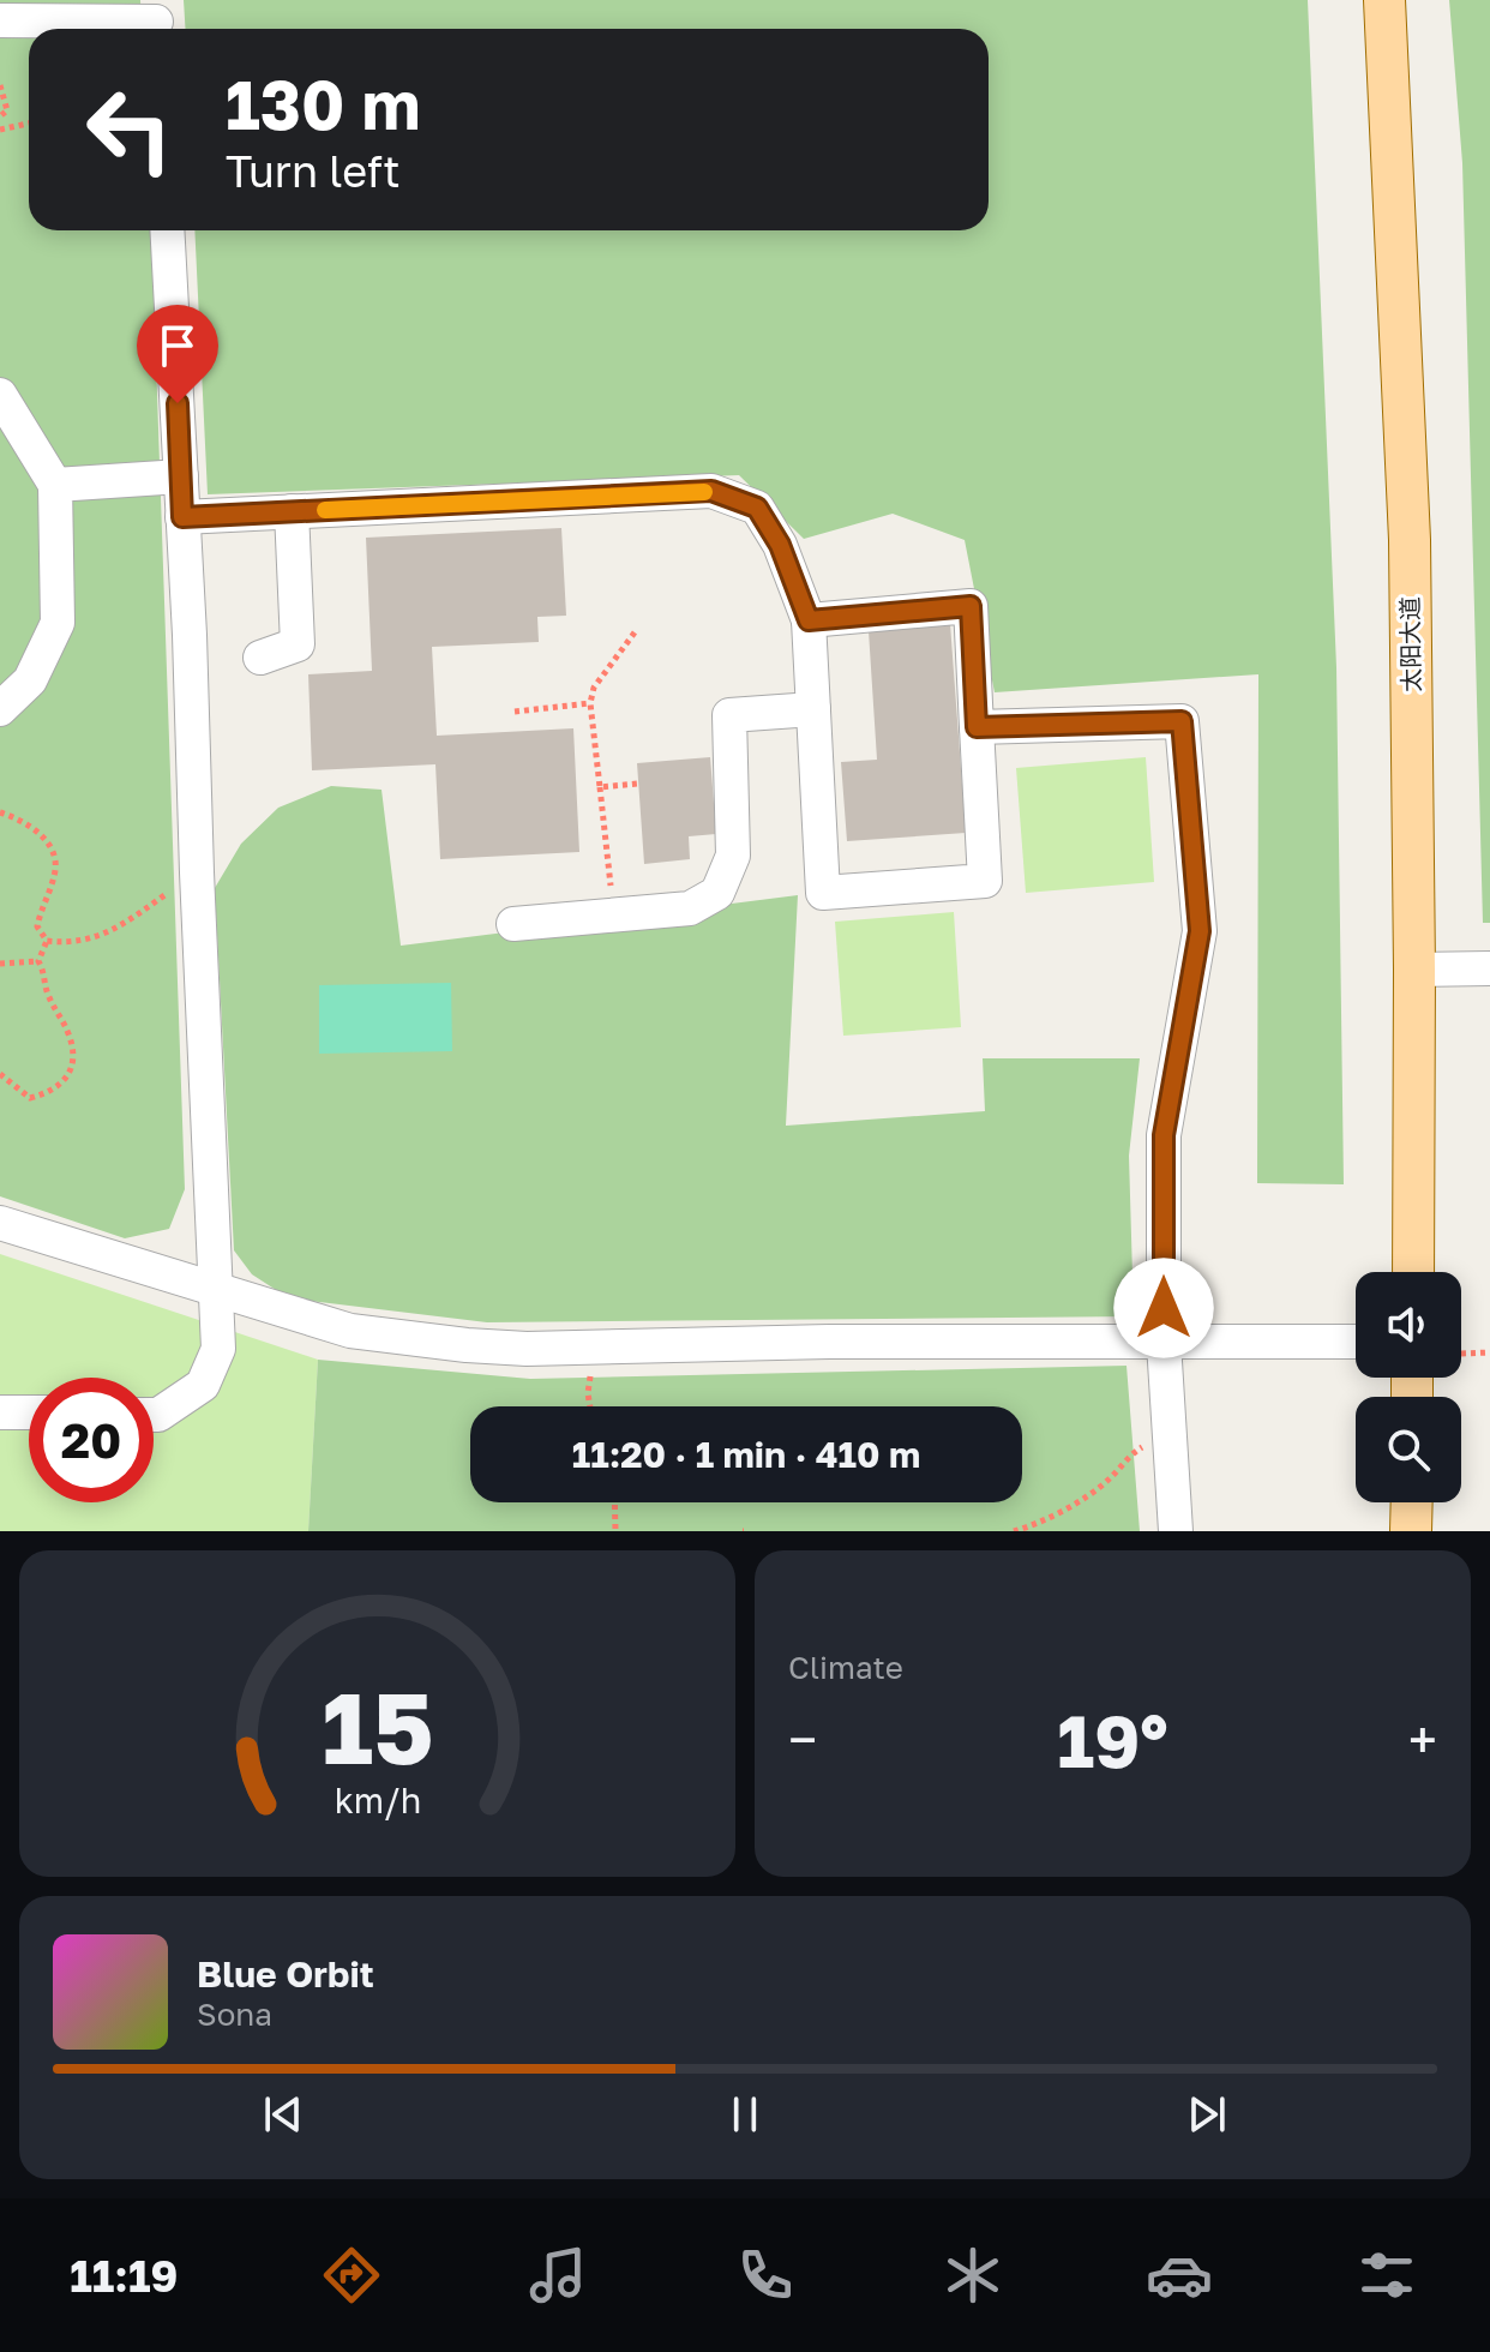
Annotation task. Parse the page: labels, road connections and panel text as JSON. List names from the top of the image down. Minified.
{"streets":{"main road":["太阳大道"]},"page":{"turn":["130 m","Turn left"],"limit":"20","trip":"11:20 · 1 min · 410 m","tile":"Climate","heat":["−","19°","+"],"song":["Blue Orbit","Sona"],"tabs":"11:19","gauge":["15","km/h"]}}
